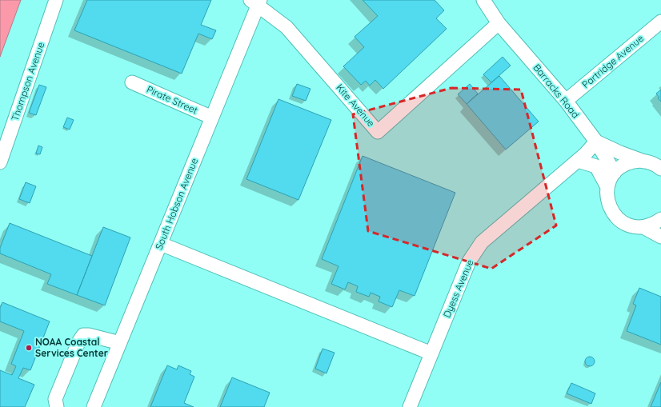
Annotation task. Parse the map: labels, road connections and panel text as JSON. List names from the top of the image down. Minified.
{"streets":{"street":["Partridge Avenue","Thompson Avenue","Barracks Road","Pirate Street","Kite Avenue","South Hobson Avenue","Dyess Avenue"]},"crossings":[["Partridge Avenue","Barracks Road"],["Barracks Road","Kite Avenue"],["Barracks Road","Dyess Avenue"],["Pirate Street","South Hobson Avenue"],["Kite Avenue","South Hobson Avenue"]],"places":["NOAA Coastal Services Center"]}
